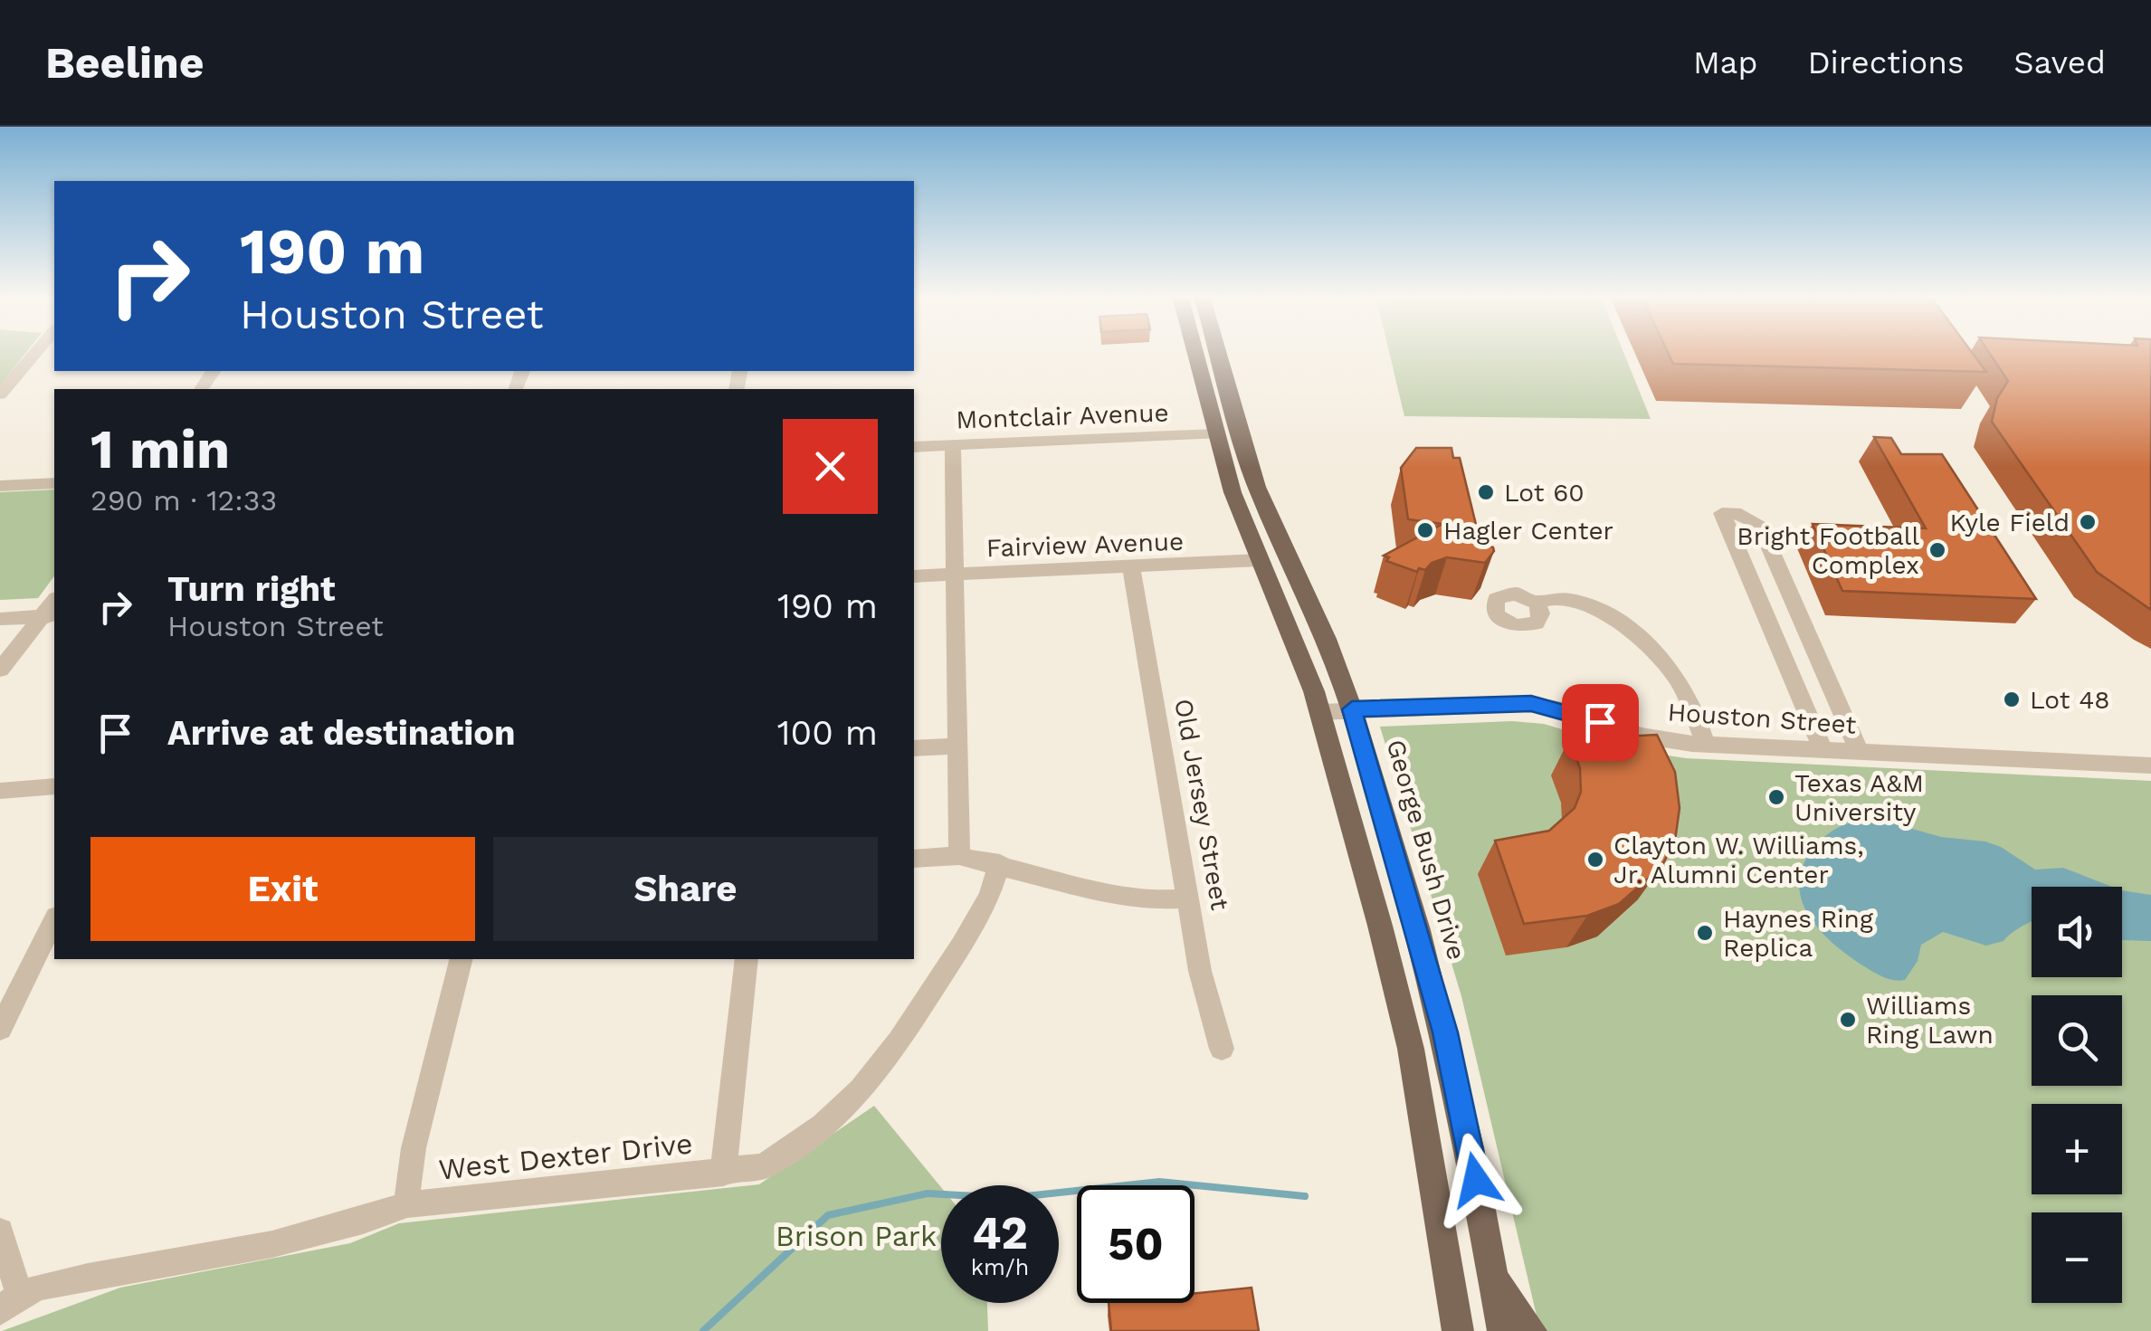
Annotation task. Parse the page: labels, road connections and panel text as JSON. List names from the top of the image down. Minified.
{"streets":{"main road":["George Bush Drive"],"street":["Montclair Avenue","Fairview Avenue","Houston Street","Old Jersey Street","West Dexter Drive"]},"crossings":[["Fairview Avenue","Old Jersey Street"],["Houston Street","George Bush Drive"]],"parks":["Brison Park"],"places":["Lot 60","Kyle Field","Hagler Center","Bright Football Complex","Lot 48","Texas A&M University","Clayton W. Williams, Jr. Alumni Center","Haynes Ring Replica","Williams Ring Lawn"],"page":{"header":"Beeline","nav":["Map","Directions","Saved"],"turn":["190 m","Houston Street"],"heading":["1 min","290 m · 12:33"],"list":[{"name":"Turn right","note":"Houston Street","value":"190 m"},{"name":"Arrive at destination","value":"100 m"}],"buttons":["Exit","Share"],"map_buttons":["+","−"],"speed":"42 km/h","limit":"50"}}
